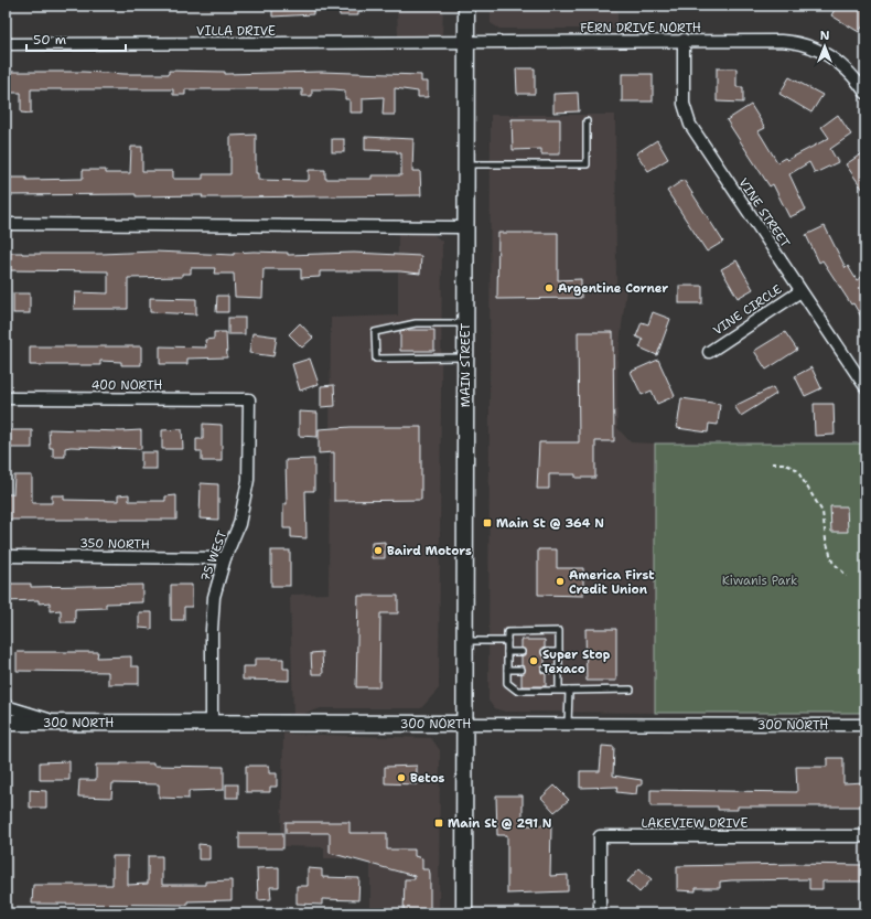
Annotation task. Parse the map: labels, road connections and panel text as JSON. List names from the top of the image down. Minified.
{"streets":{"main road":["MAIN STREET","300 NORTH"],"street":["FERN DRIVE NORTH","VILLA DRIVE","VINE STREET","VINE CIRCLE","400 NORTH","350 NORTH","75 WEST","LAKEVIEW DRIVE"]},"crossings":[["FERN DRIVE NORTH","VILLA DRIVE"],["FERN DRIVE NORTH","VINE STREET"],["FERN DRIVE NORTH","MAIN STREET"],["VILLA DRIVE","MAIN STREET"],["VINE STREET","VINE CIRCLE"],["MAIN STREET","300 NORTH"],["400 NORTH","75 WEST"],["350 NORTH","75 WEST"],["75 WEST","300 NORTH"]],"parks":["Kiwanis Park"],"places":{"other":["Argentine Corner","Baird Motors","America First Credit Union","Super Stop Texaco","Betos"],"transit":["Main St @ 364 N","Main St @ 291 N"]},"scale_bar":"50 m","north":"top"}
